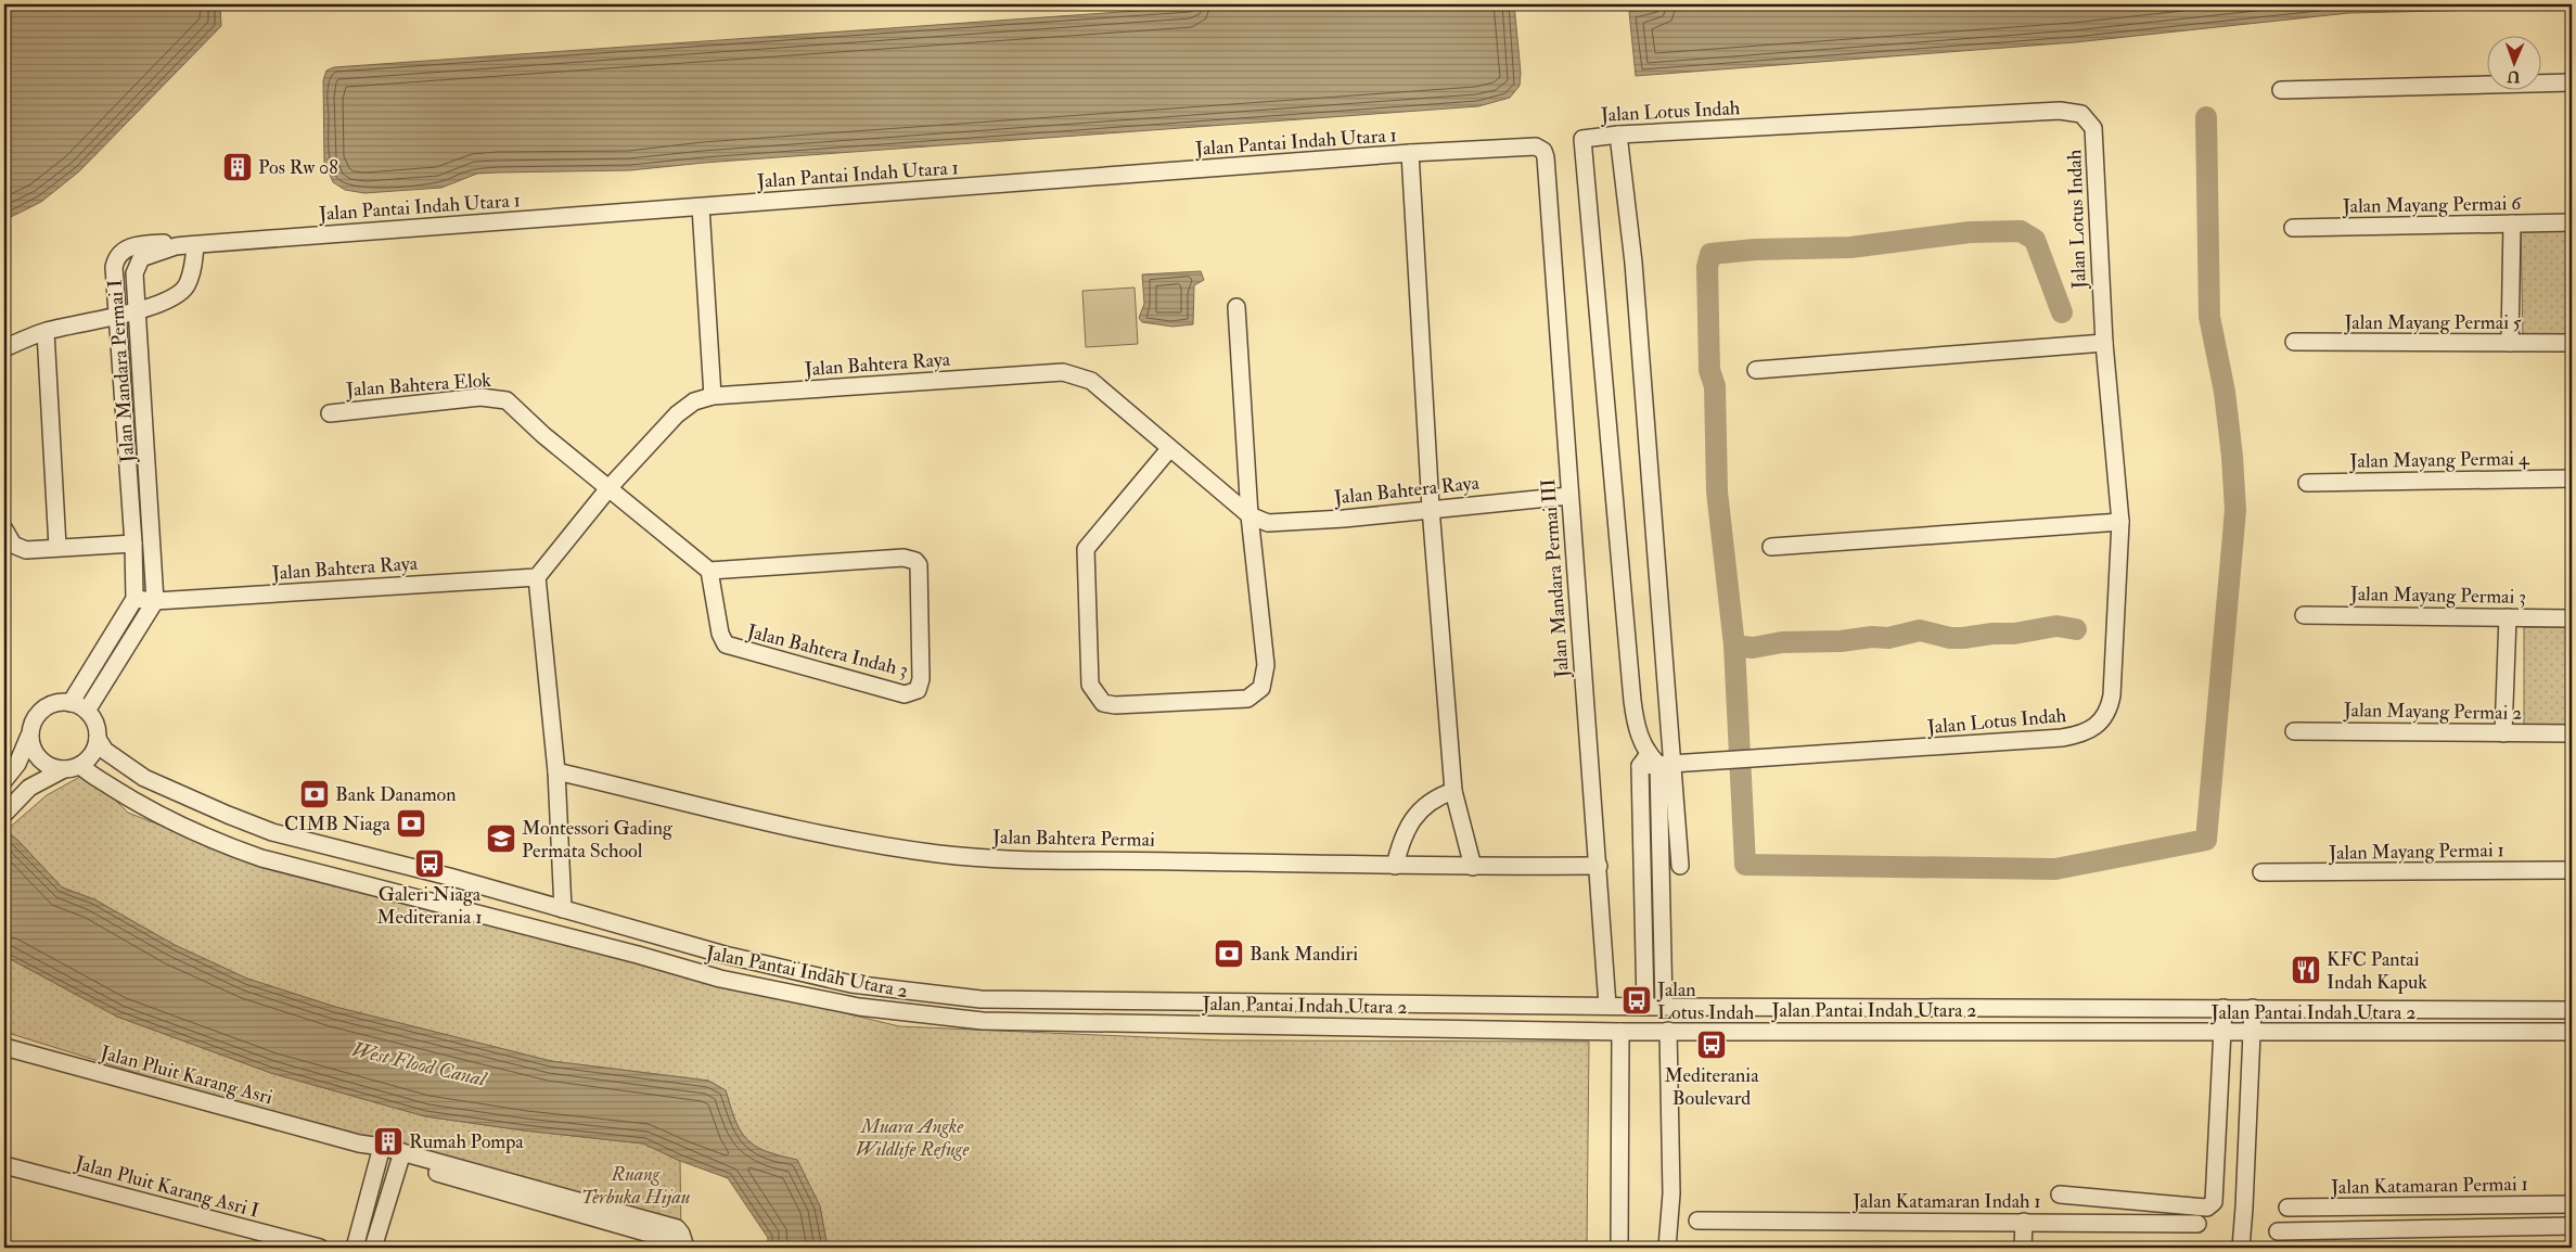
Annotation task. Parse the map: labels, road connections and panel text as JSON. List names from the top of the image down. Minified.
{"streets":{"street":["Jalan Lotus Indah","Jalan Pantai Indah Utara 1","Jalan Mayang Permai 6","Jalan Mayang Permai 5","Jalan Bahtera Raya","Jalan Mandara Permai I","Jalan Bahtera Elok","Jalan Mayang Permai 4","Jalan Mandara Permai III","Jalan Mayang Permai 3","Jalan Bahtera Indah 3","Jalan Mayang Permai 2","Jalan Bahtera Permai","Jalan Mayang Permai 1","Jalan Pantai Indah Utara 2","Jalan Pluit Karang Asri","Jalan Katamaran Permai 1","Jalan Pluit Karang Asri I","Jalan Katamaran Indah 1"]},"crossings":[["Jalan Lotus Indah","Jalan Pantai Indah Utara 2"],["Jalan Pantai Indah Utara 1","Jalan Mandara Permai I"],["Jalan Pantai Indah Utara 1","Jalan Mandara Permai III"],["Jalan Bahtera Raya","Jalan Mandara Permai I"],["Jalan Bahtera Raya","Jalan Bahtera Elok"],["Jalan Bahtera Raya","Jalan Mandara Permai III"],["Jalan Mandara Permai III","Jalan Bahtera Permai"],["Jalan Mandara Permai III","Jalan Pantai Indah Utara 2"],["Jalan Pantai Indah Utara 2","Jalan Katamaran Indah 1"]],"water":["West Flood Canal"],"parks":["Muara Angke Wildlife Refuge","Ruang Terbuka Hijau"],"places":{"building":["Pos Rw 08","Rumah Pompa"],"bank":["Bank Danamon","CIMB Niaga","Bank Mandiri"],"school or university":["Montessori Gading Permata School"],"bus stop":["Galeri Niaga Mediterania 1","Jalan Lotus Indah","Mediterania Boulevard"],"restaurant":["KFC Pantai Indah Kapuk"]},"north":"bottom"}
